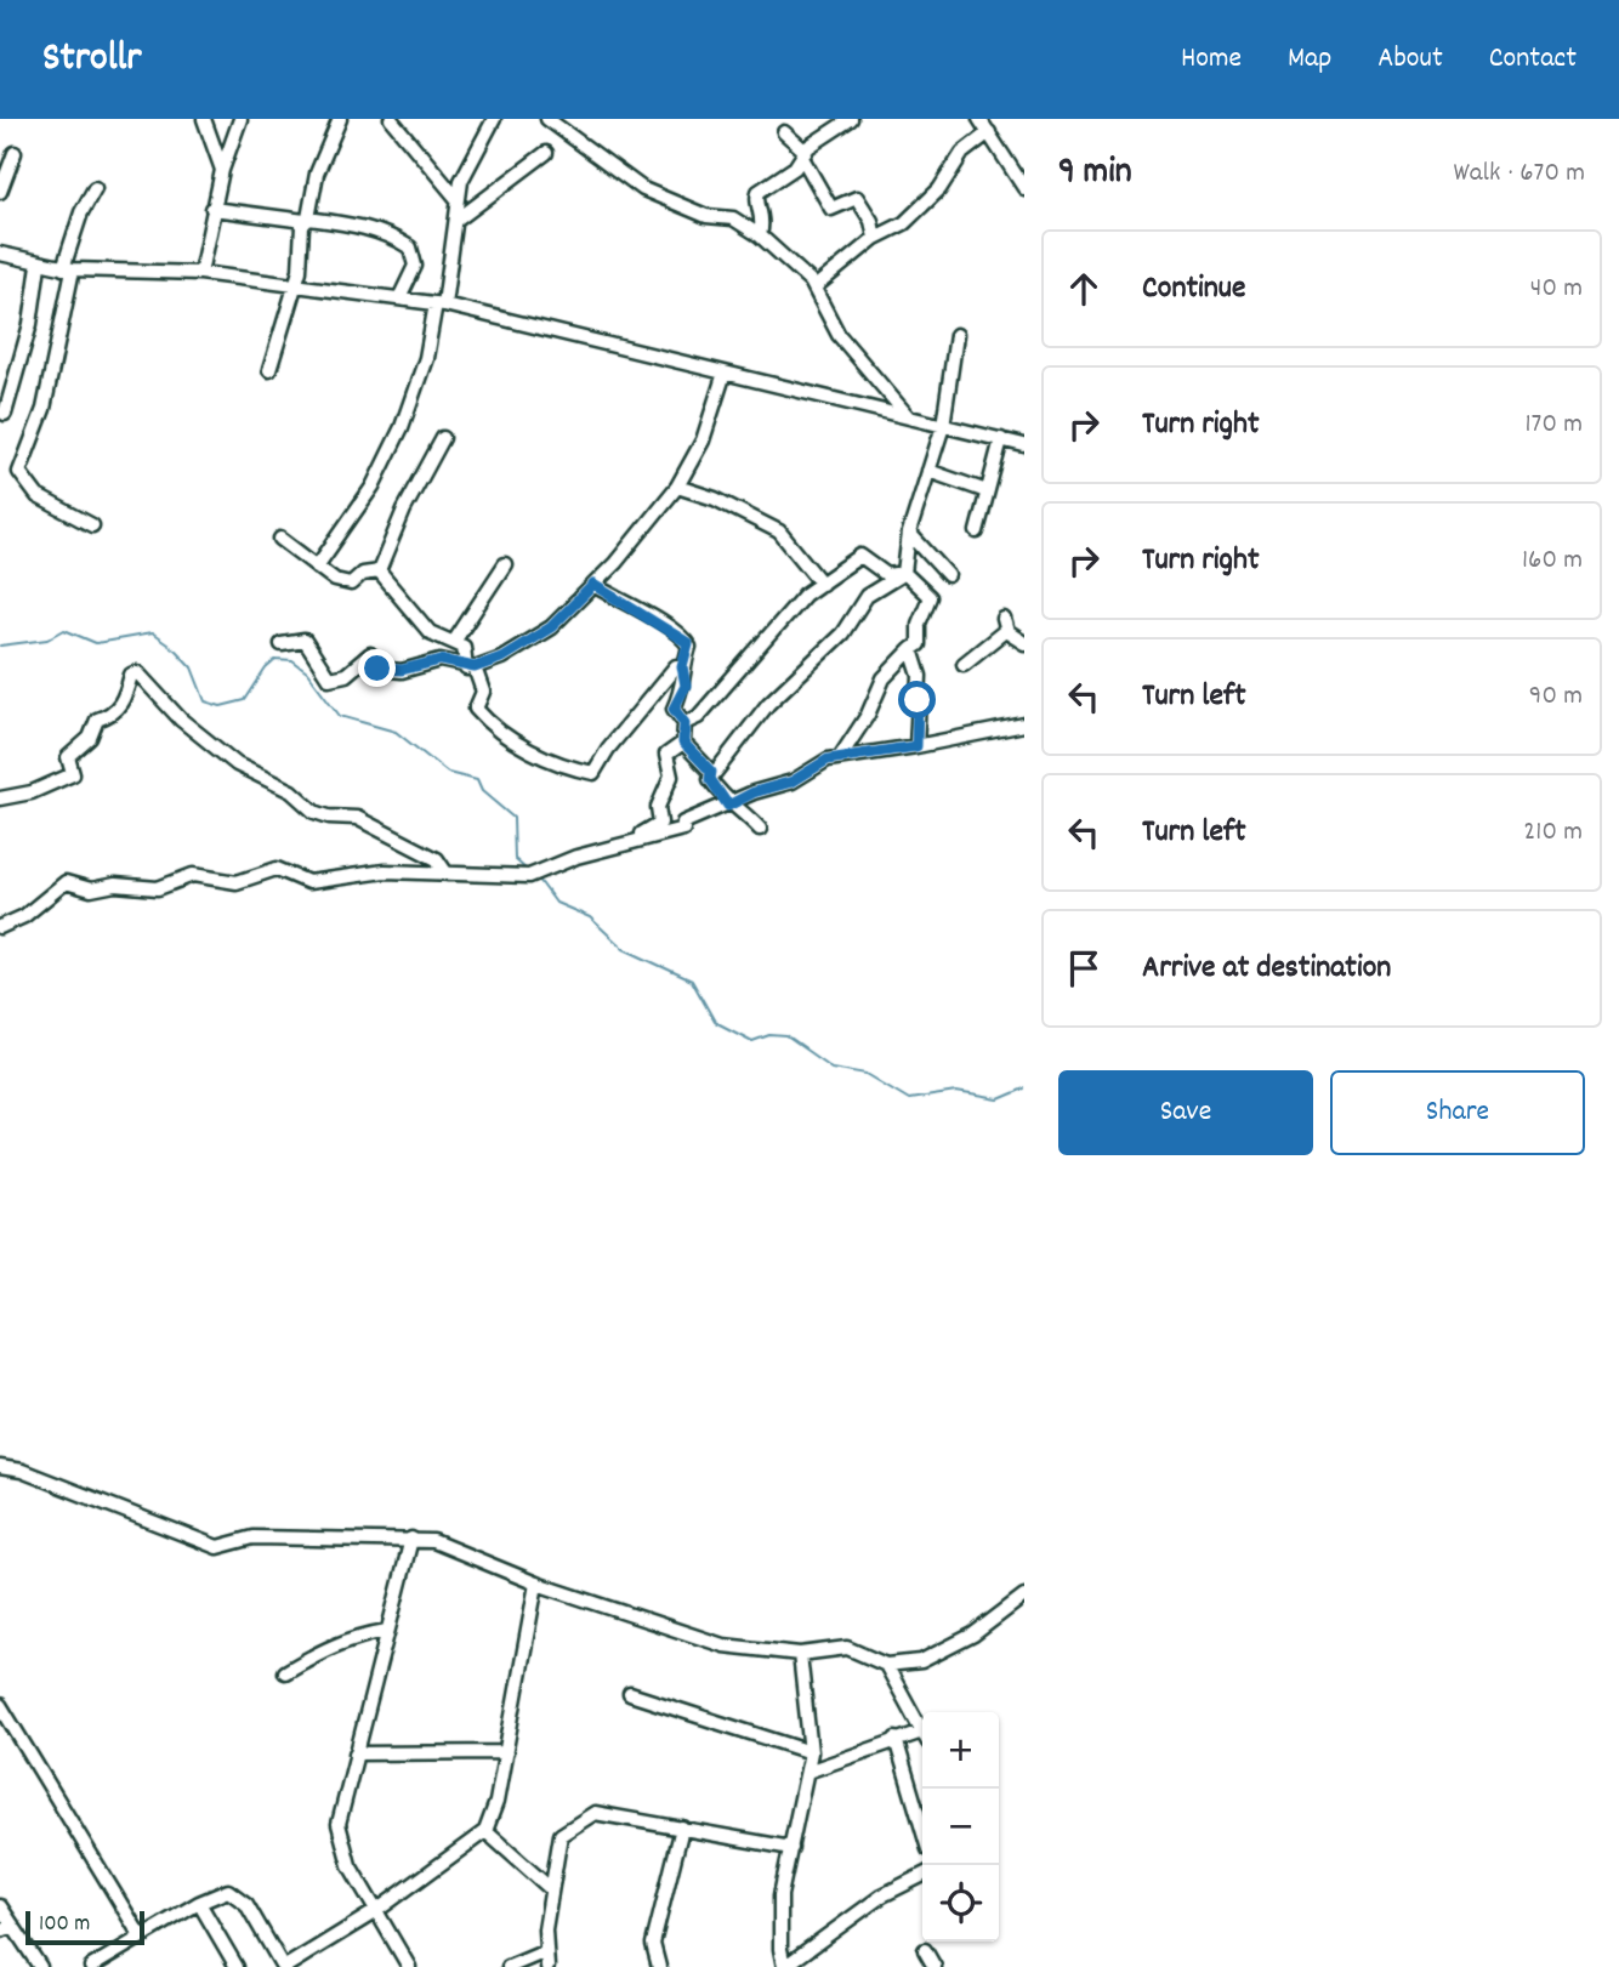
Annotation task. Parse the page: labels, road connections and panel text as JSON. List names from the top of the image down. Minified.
{"scale_bar":"100 m","page":{"header":"Strollr","nav":["Home","Map","About","Contact"],"heading":["9 min","Walk · 670 m"],"list":[["Continue","40 m"],["Turn right","170 m"],["Turn right","160 m"],["Turn left","90 m"],["Turn left","210 m"],"Arrive at destination"],"buttons":["Save","Share"],"map_buttons":["+","−"],"scale":"100 m"}}
